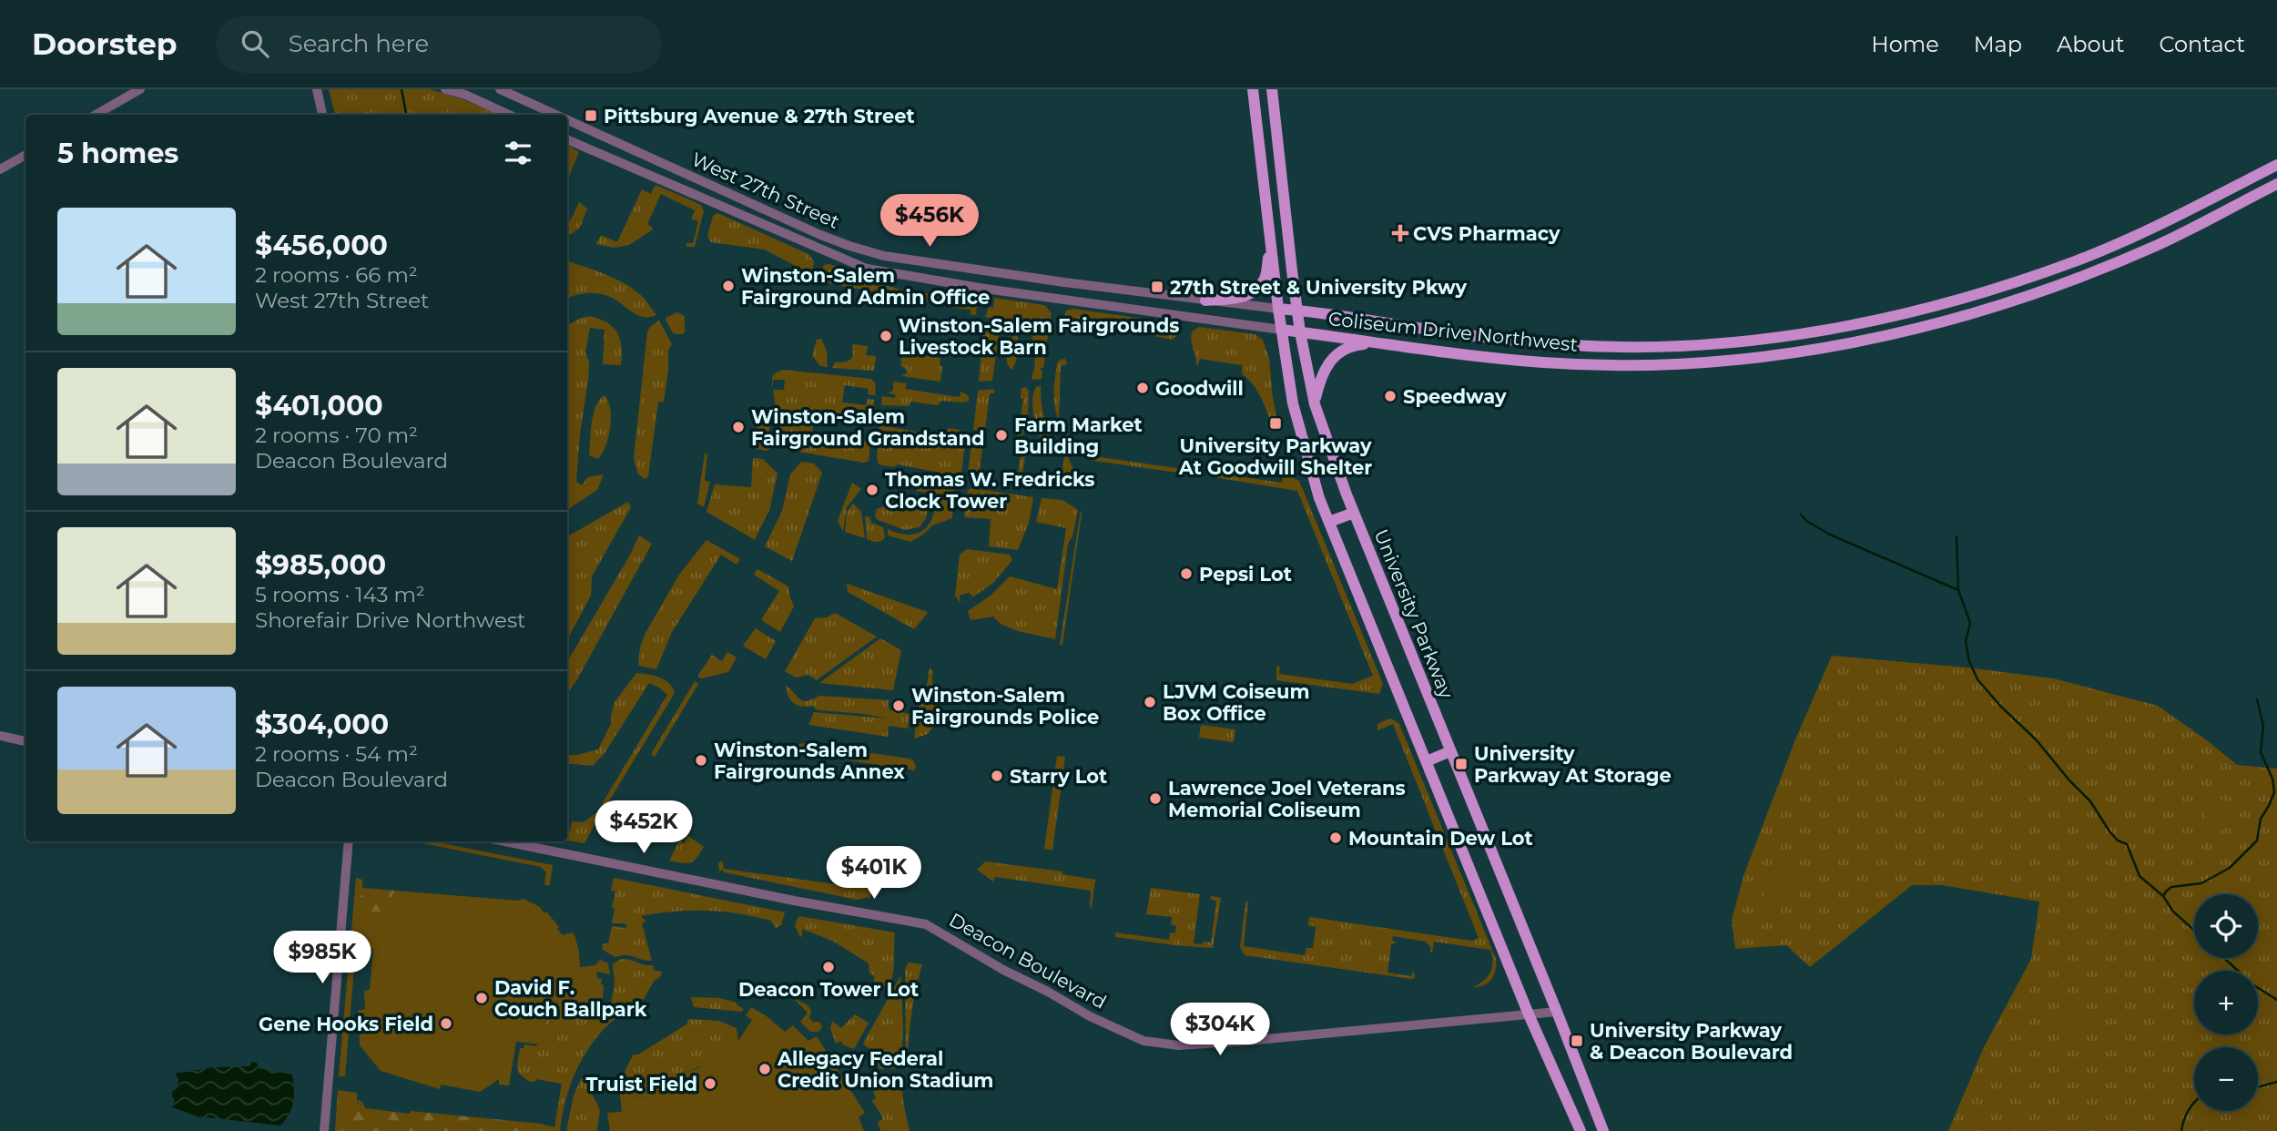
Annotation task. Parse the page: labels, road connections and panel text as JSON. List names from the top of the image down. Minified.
{"streets":{"main road":["West 27th Street","Coliseum Drive Northwest","University Parkway"],"street":["Deacon Boulevard"]},"crossings":[["West 27th Street","Coliseum Drive Northwest"],["West 27th Street","University Parkway"],["Coliseum Drive Northwest","University Parkway"],["University Parkway","Deacon Boulevard"]],"places":{"transit":["Pittsburg Avenue & 27th Street","27th Street & University Pkwy","University Parkway At Goodwill Shelter","University Parkway At Storage","University Parkway & Deacon Boulevard"],"health":["CVS Pharmacy"],"other":["Winston-Salem Fairground Admin Office","Winston-Salem Fairgrounds Livestock Barn","Goodwill","Speedway","Winston-Salem Fairground Grandstand","Farm Market Building","Thomas W. Fredricks Clock Tower","Pepsi Lot","LJVM Coiseum Box Office","Winston-Salem Fairgrounds Police","Winston-Salem Fairgrounds Annex","Starry Lot","Lawrence Joel Veterans Memorial Coliseum","Mountain Dew Lot","Deacon Tower Lot","David F. Couch Ballpark","Gene Hooks Field","Allegacy Federal Credit Union Stadium","Truist Field"]},"page":{"header":"Doorstep","search":"Search here","nav":["Home","Map","About","Contact"],"heading":"5 homes","list":[{"name":"$456,000","note":"2 rooms · 66 m² · West 27th Street"},{"name":"$401,000","note":"2 rooms · 70 m² · Deacon Boulevard"},{"name":"$985,000","note":"5 rooms · 143 m² · Shorefair Drive Northwest"},{"name":"$304,000","note":"2 rooms · 54 m² · Deacon Boulevard"}],"price":["$456K","$452K","$401K","$985K","$304K"],"map_buttons":["+","−"]}}
